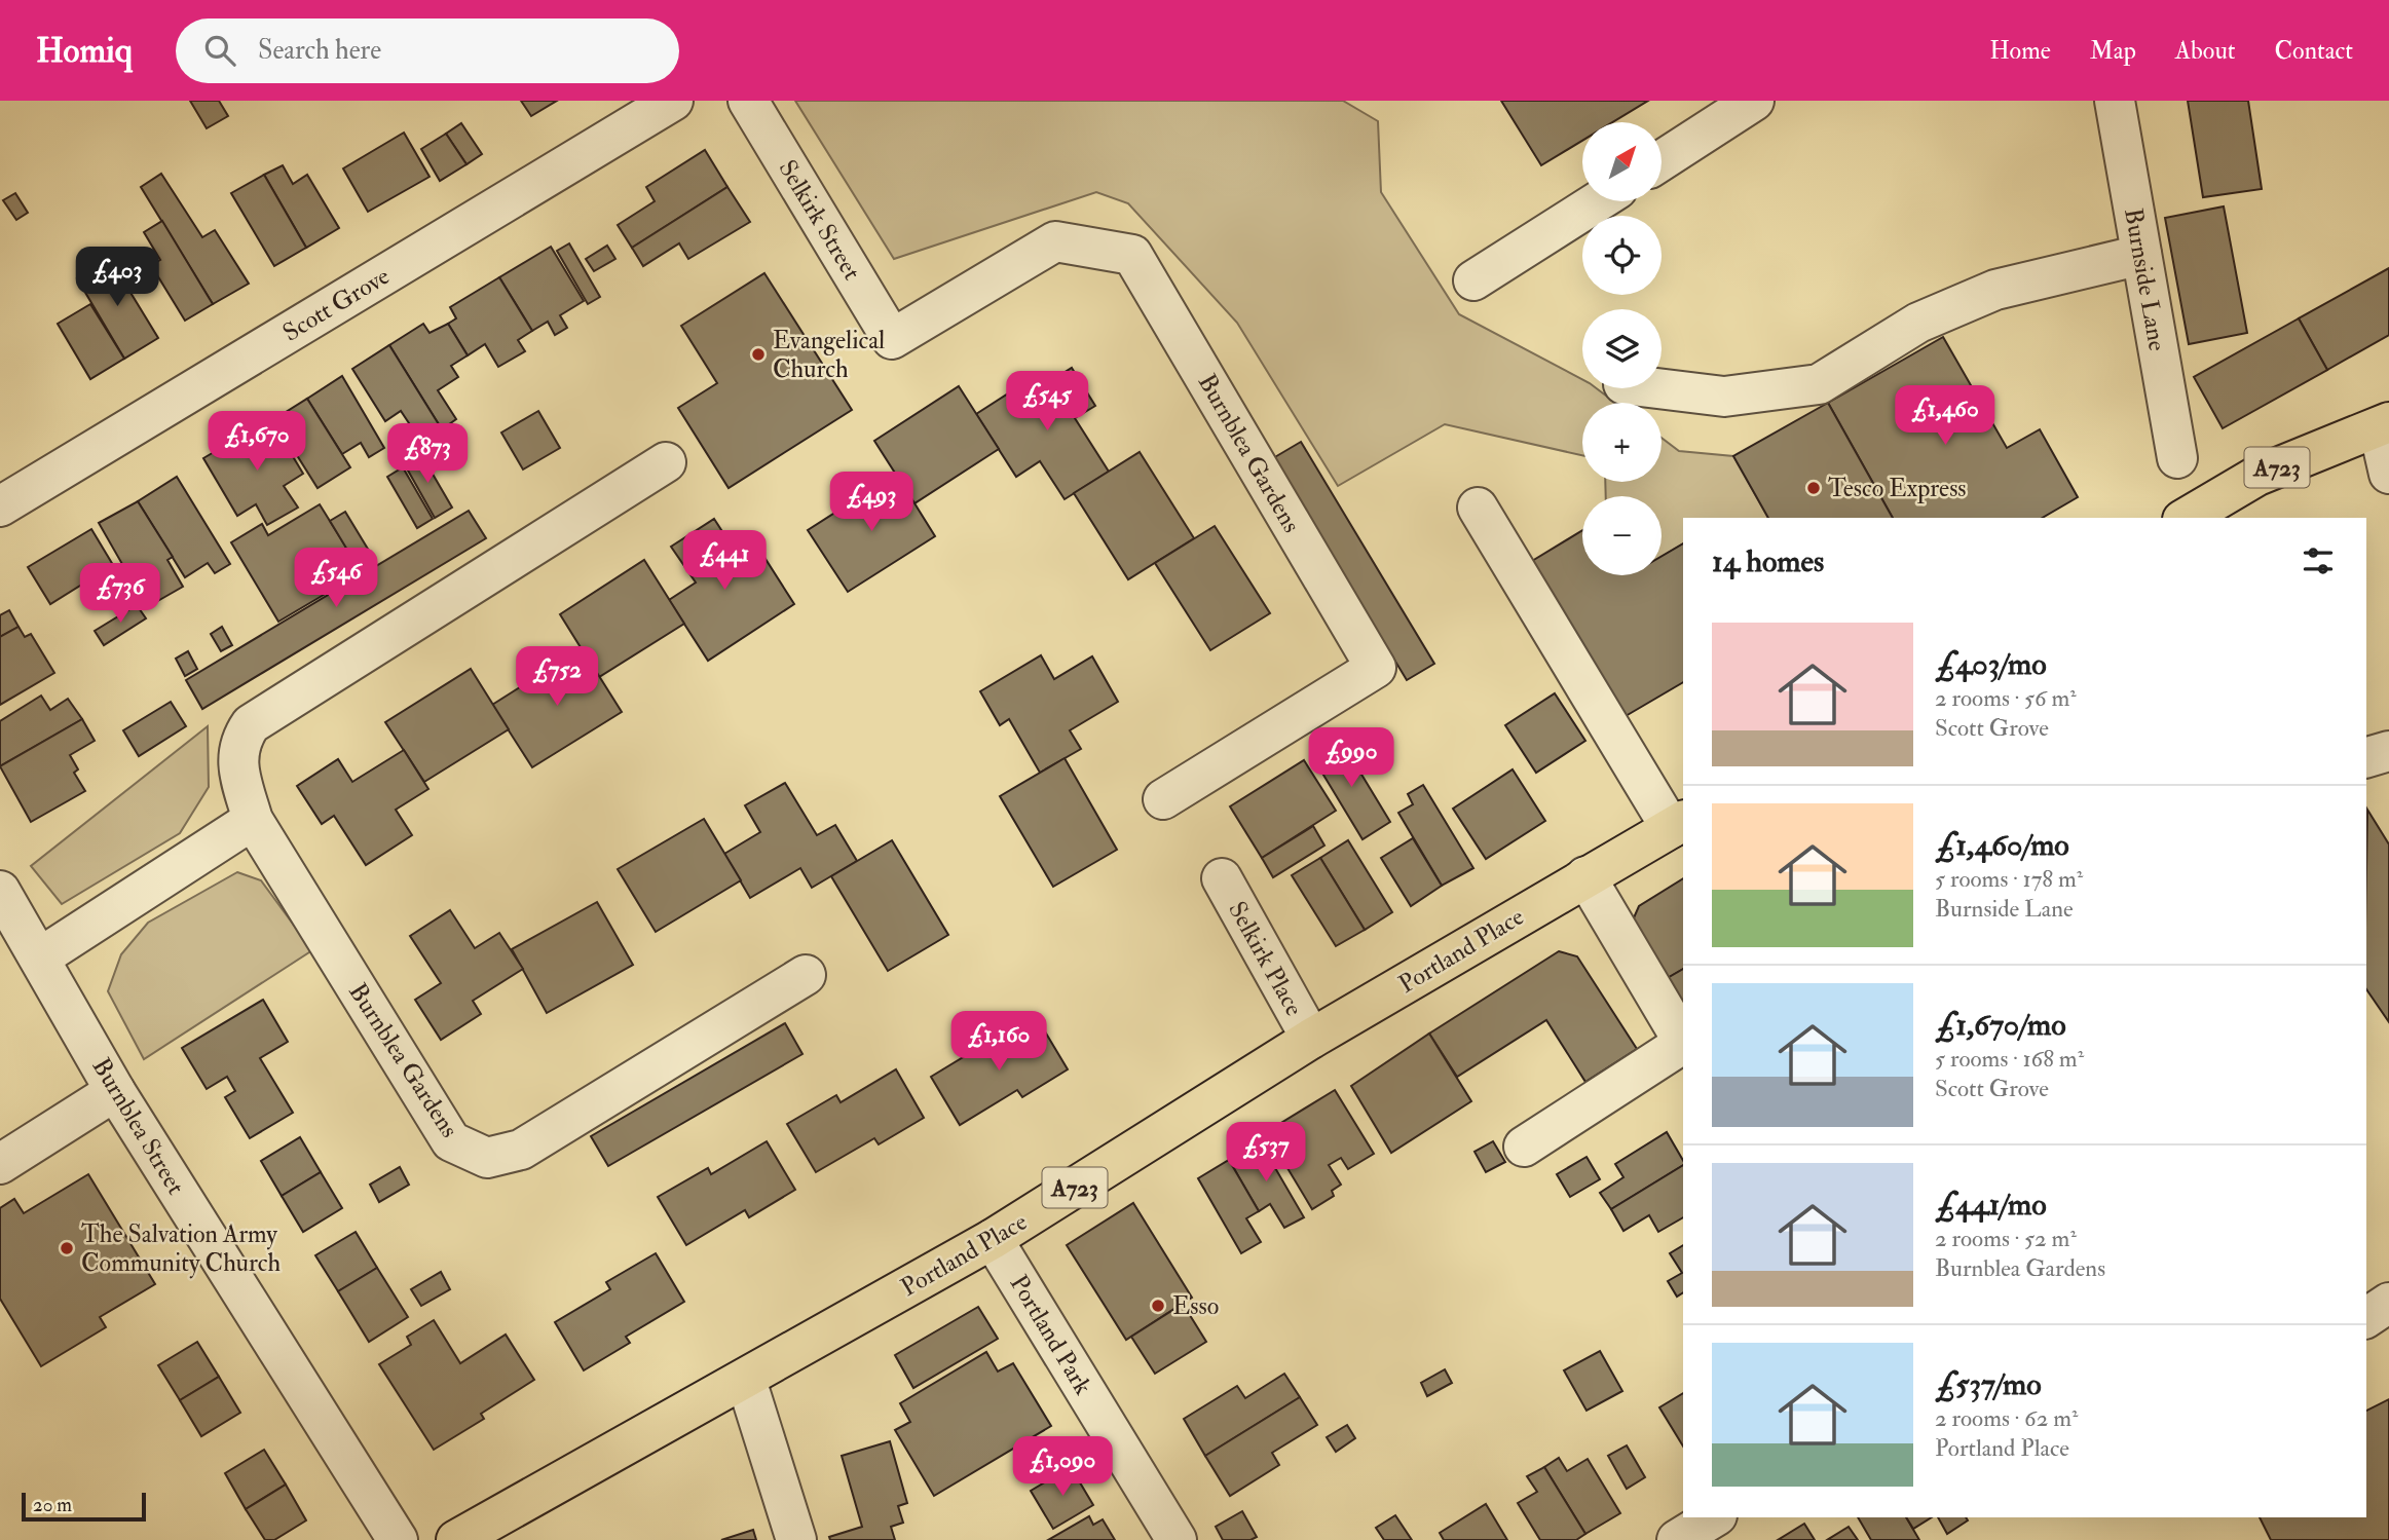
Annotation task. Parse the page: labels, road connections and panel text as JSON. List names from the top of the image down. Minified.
{"streets":{"main road":["A723","Portland Place"],"street":["Selkirk Street","Burnside Lane","Scott Grove","Burnblea Gardens","Selkirk Place","Burnblea Street","Portland Park"]},"crossings":[["Selkirk Street","Burnblea Gardens"],["Portland Place","Selkirk Place"],["Portland Place","Portland Park"]],"places":["Evangelical Church","Tesco Express","The Salvation Army Community Church","Esso"],"scale_bar":"20 m","north":"top right","page":{"header":"Homiq","search":"Search here","nav":["Home","Map","About","Contact"],"map_buttons":["+","−"],"price":["£403","£545","£1,460","£1,670","£873","£493","£441","£546","£736","£752","£990","£1,160","£537","£1,090"],"heading":"14 homes","list":[{"name":"£403/mo","note":"2 rooms · 56 m² · Scott Grove"},{"name":"£1,460/mo","note":"5 rooms · 178 m² · Burnside Lane"},{"name":"£1,670/mo","note":"5 rooms · 168 m² · Scott Grove"},{"name":"£441/mo","note":"2 rooms · 52 m² · Burnblea Gardens"},{"name":"£537/mo","note":"2 rooms · 62 m² · Portland Place"}],"scale":"20 m"}}
